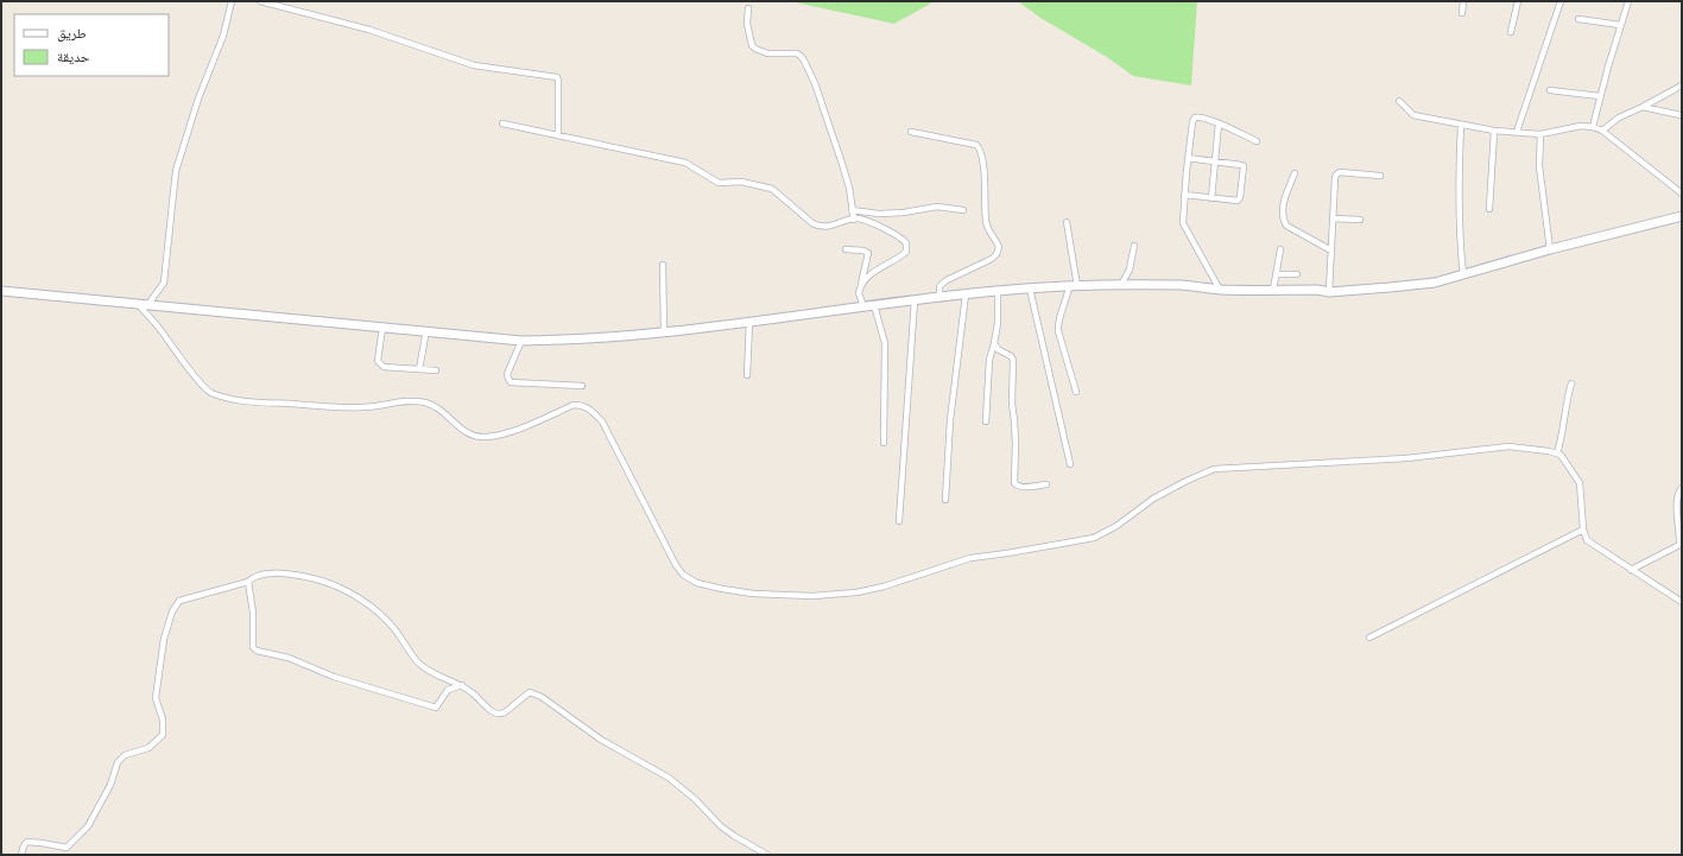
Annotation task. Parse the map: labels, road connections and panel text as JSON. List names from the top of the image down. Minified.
{"legend":["طريق","حديقة"]}
